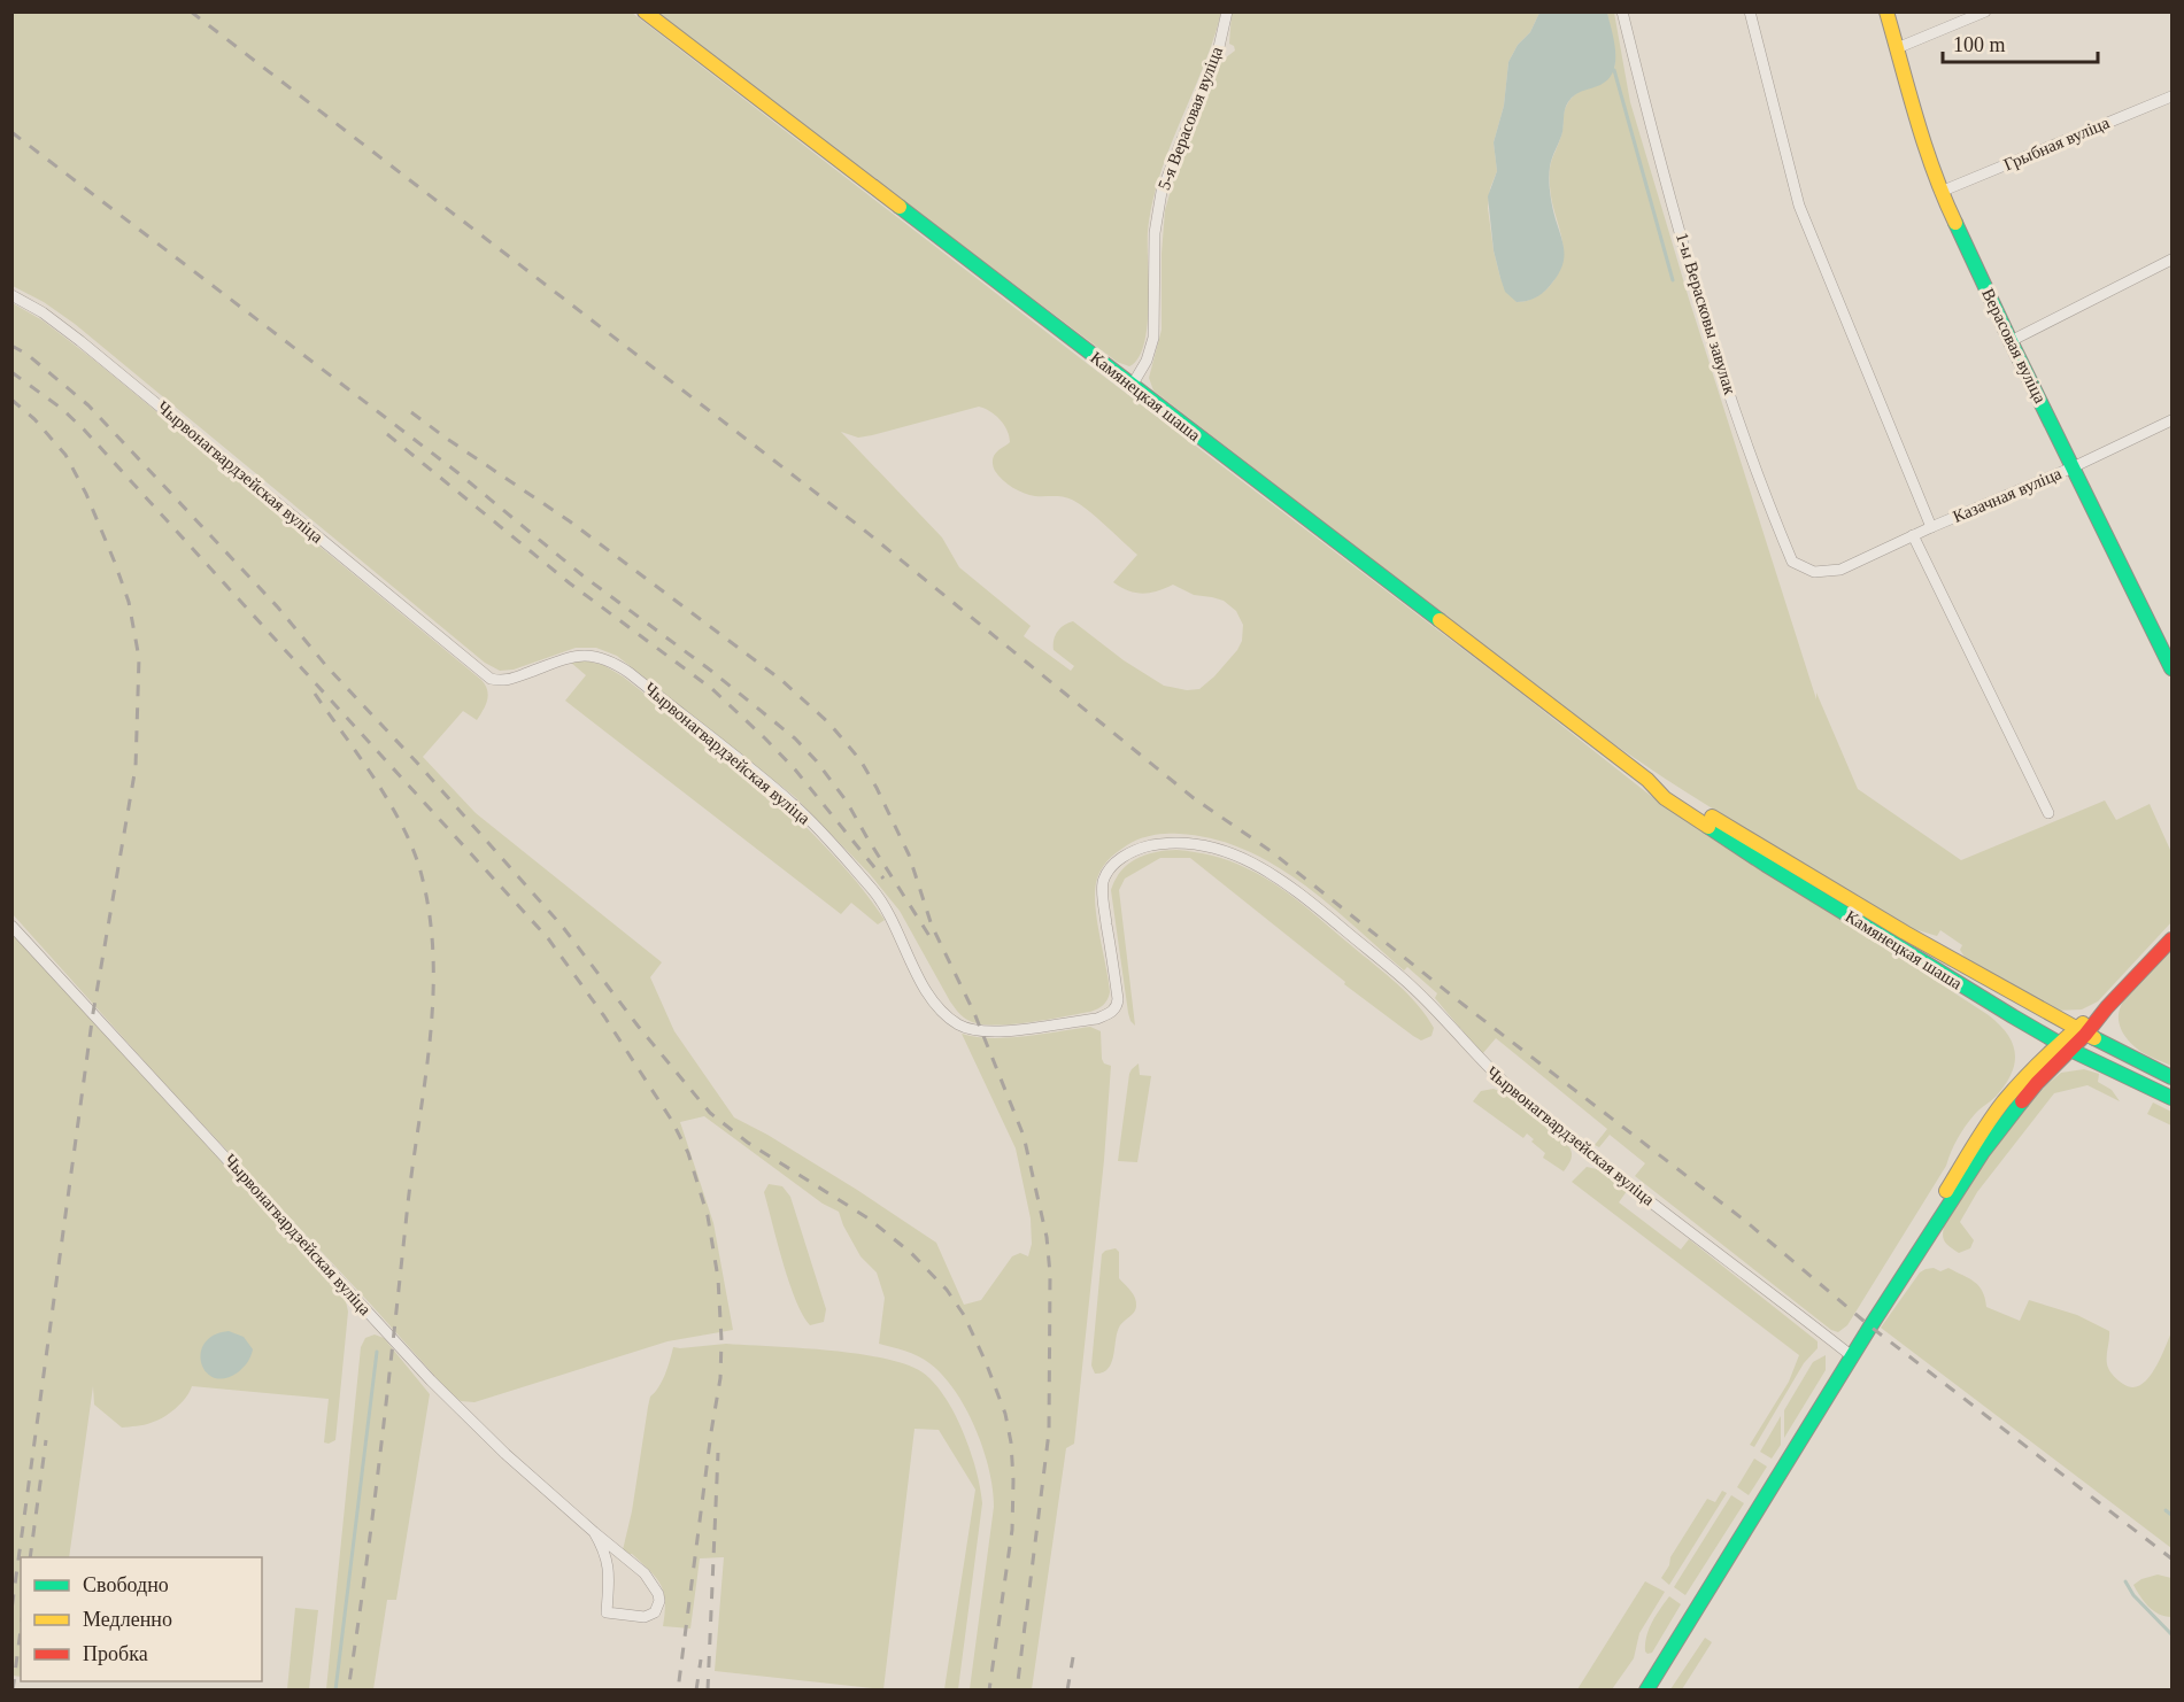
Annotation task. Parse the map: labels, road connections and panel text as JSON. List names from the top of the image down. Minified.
{"streets":{"main road":["Верасовая вуліца","Камянецкая шаша"],"street":["5-я Верасовая вуліца","Грыбная вуліца","1-ы Верасковы завулак","Чырвонагвардзейская вуліца","Казачная вуліца"]},"crossings":[["5-я Верасовая вуліца","Камянецкая шаша"],["Грыбная вуліца","Верасовая вуліца"],["1-ы Верасковы завулак","Казачная вуліца"],["Верасовая вуліца","Казачная вуліца"]],"legend":["Свободно","Медленно","Пробка"],"scale_bar":"100 m"}
